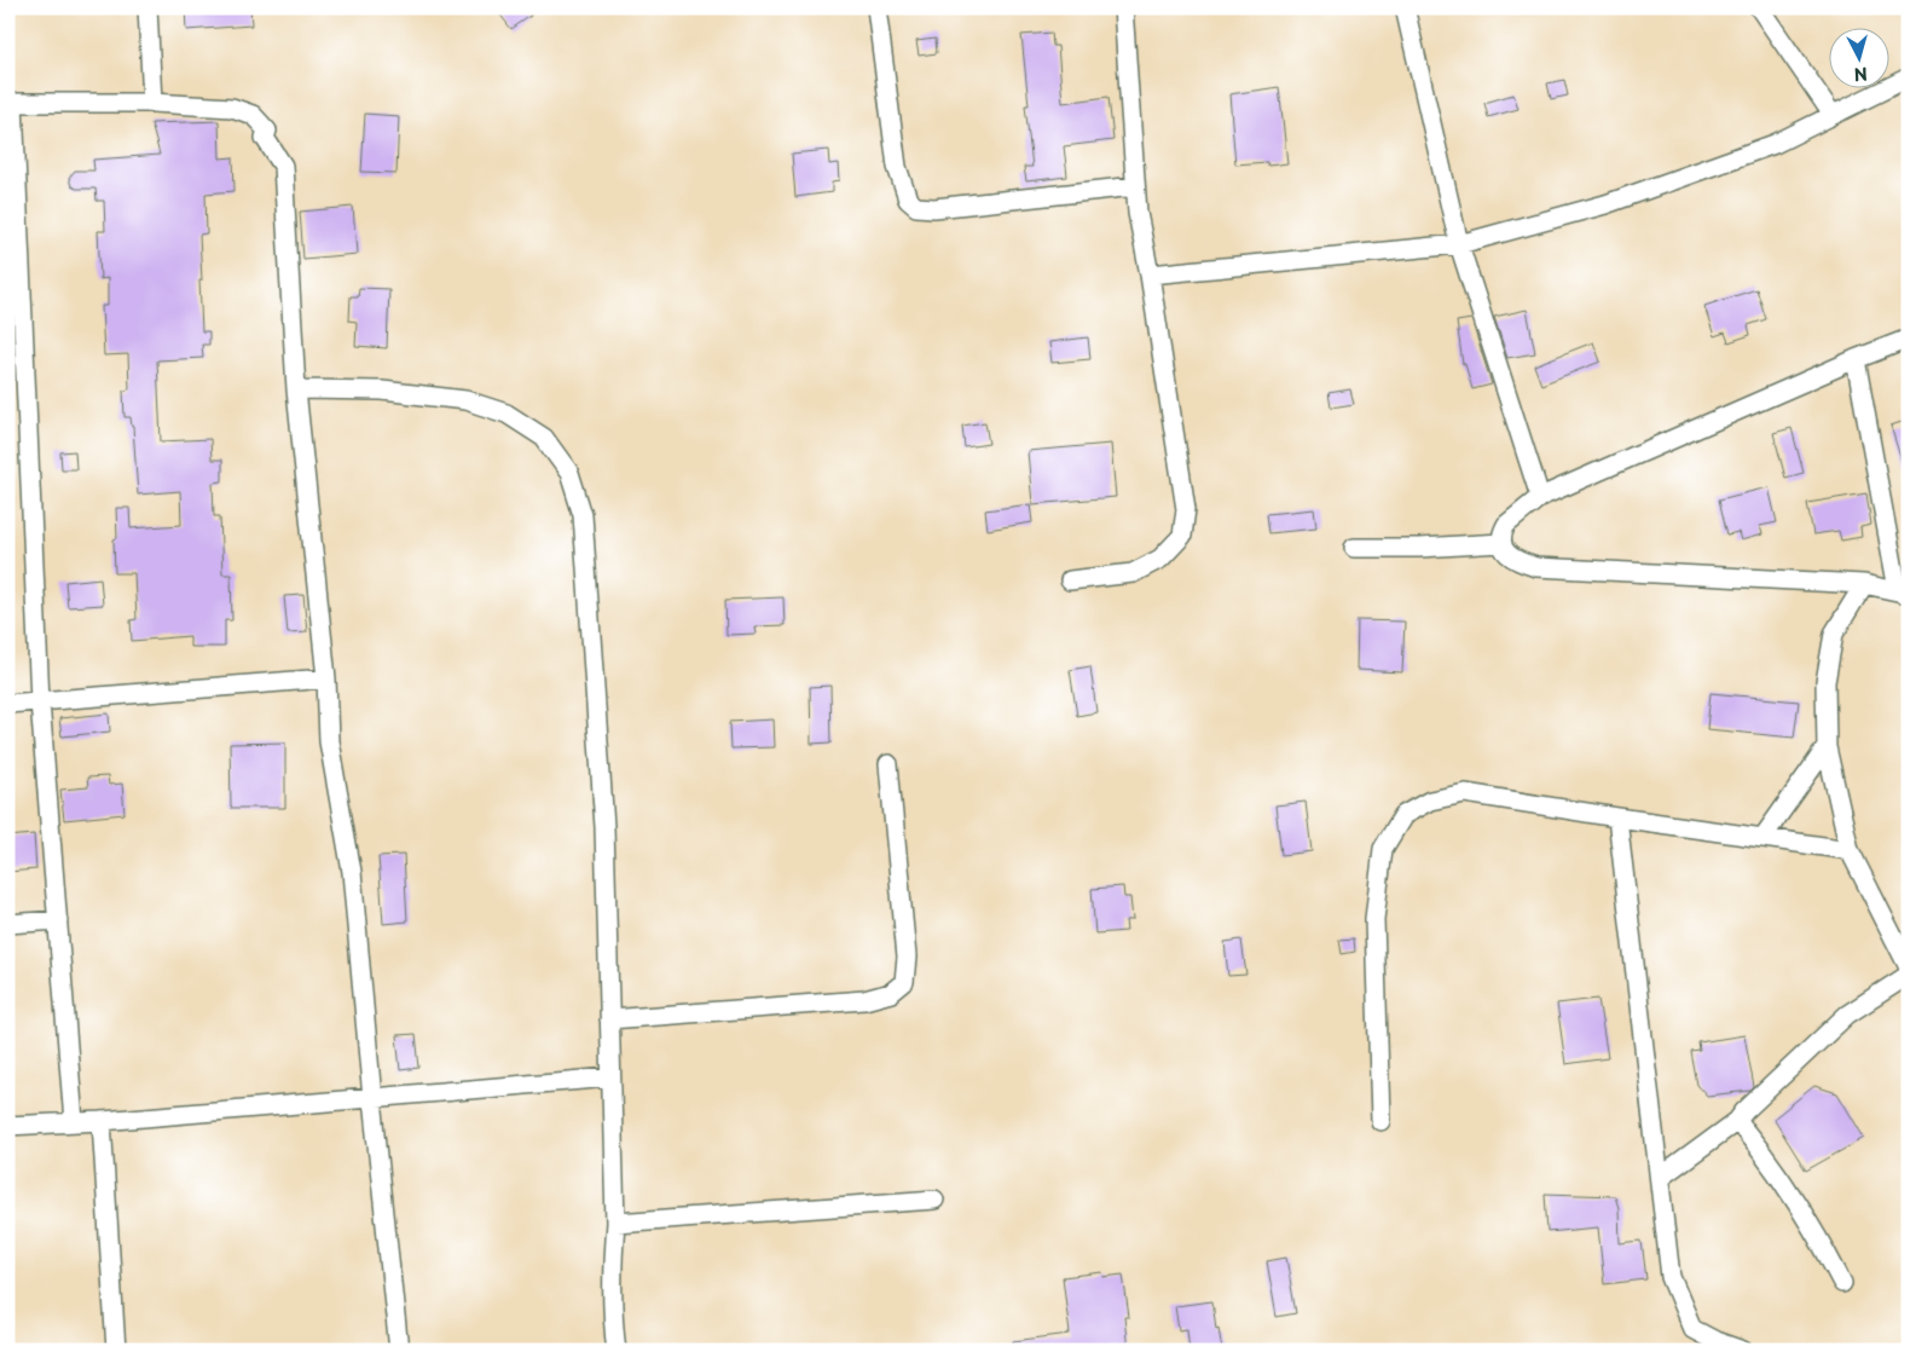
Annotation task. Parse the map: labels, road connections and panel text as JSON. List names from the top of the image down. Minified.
{"north":"bottom"}
